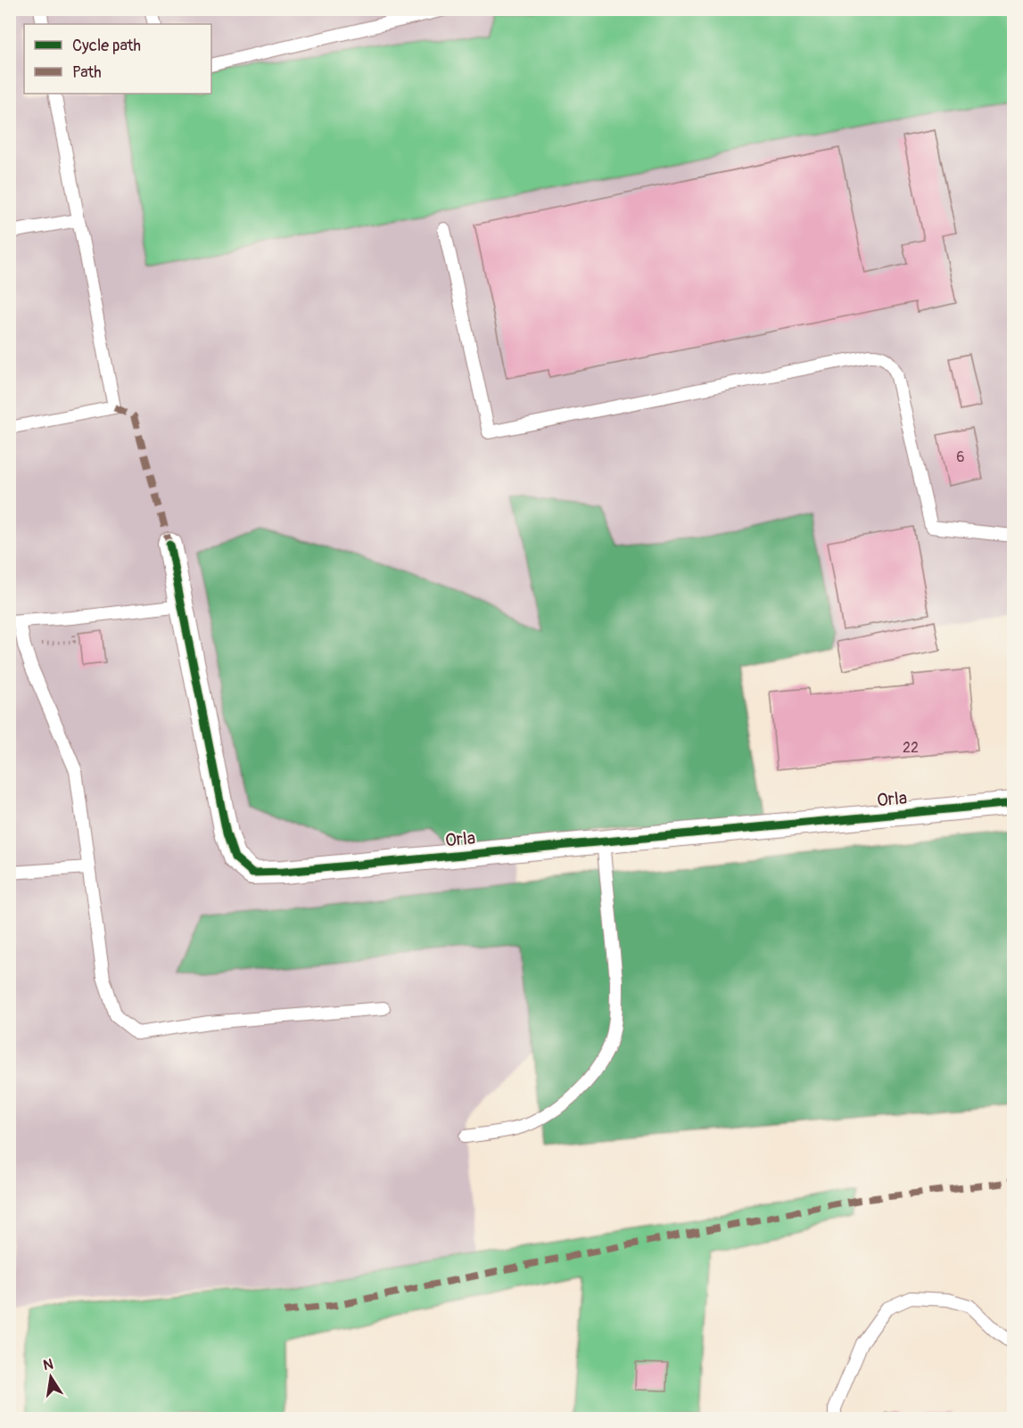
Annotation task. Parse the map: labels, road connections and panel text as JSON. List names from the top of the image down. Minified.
{"streets":{"street":["Orla"]},"house_numbers":["6","22"],"legend":["Cycle path","Path"],"north":"top"}
